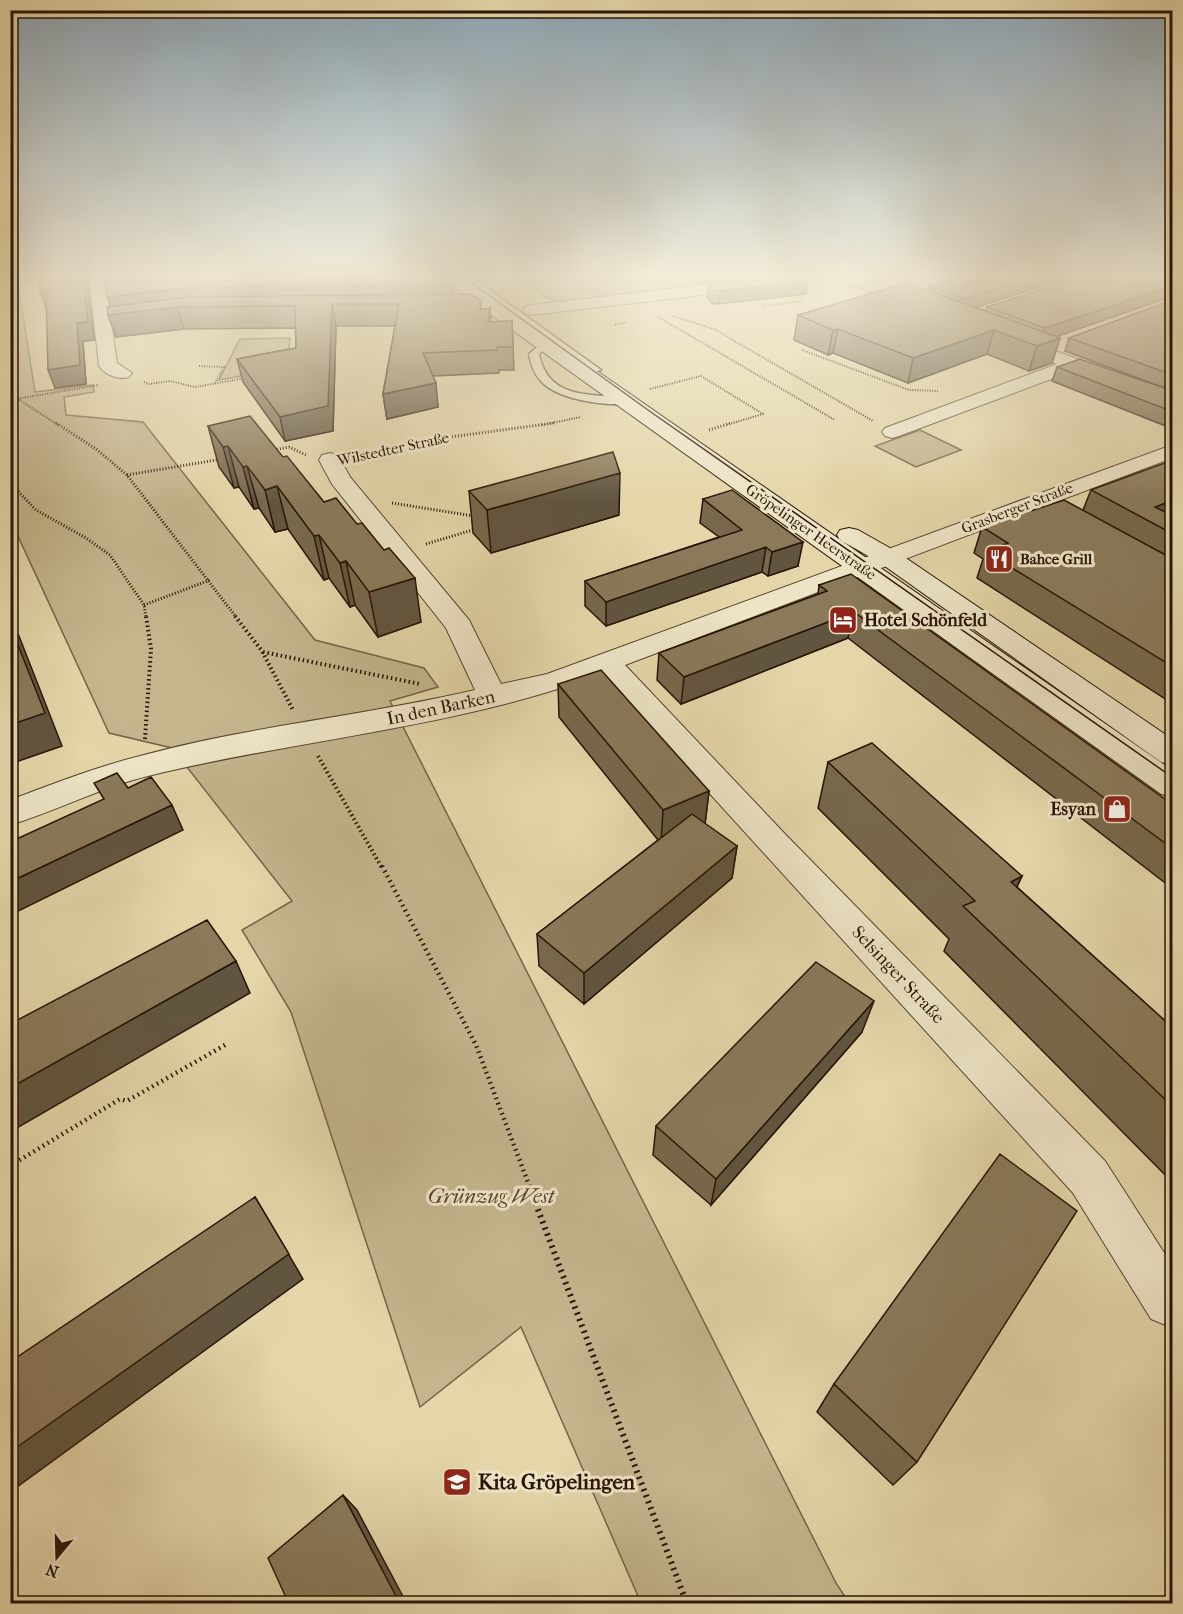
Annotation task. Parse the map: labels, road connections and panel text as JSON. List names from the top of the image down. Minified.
{"streets":{"street":["Wilstedter Straße","Grasberger Straße","Gröpelinger Heerstraße","In den Barken","Selsinger Straße"]},"crossings":[["Wilstedter Straße","Gröpelinger Heerstraße"],["Wilstedter Straße","In den Barken"],["Grasberger Straße","Gröpelinger Heerstraße"],["Grasberger Straße","In den Barken"],["Gröpelinger Heerstraße","In den Barken"],["In den Barken","Selsinger Straße"]],"parks":["Grünzug West"],"places":{"restaurant":["Bahce Grill"],"hotel":["Hotel Schönfeld"],"shop":["Esyan"],"school or university":["Kita Gröpelingen"]},"north":"bottom"}
